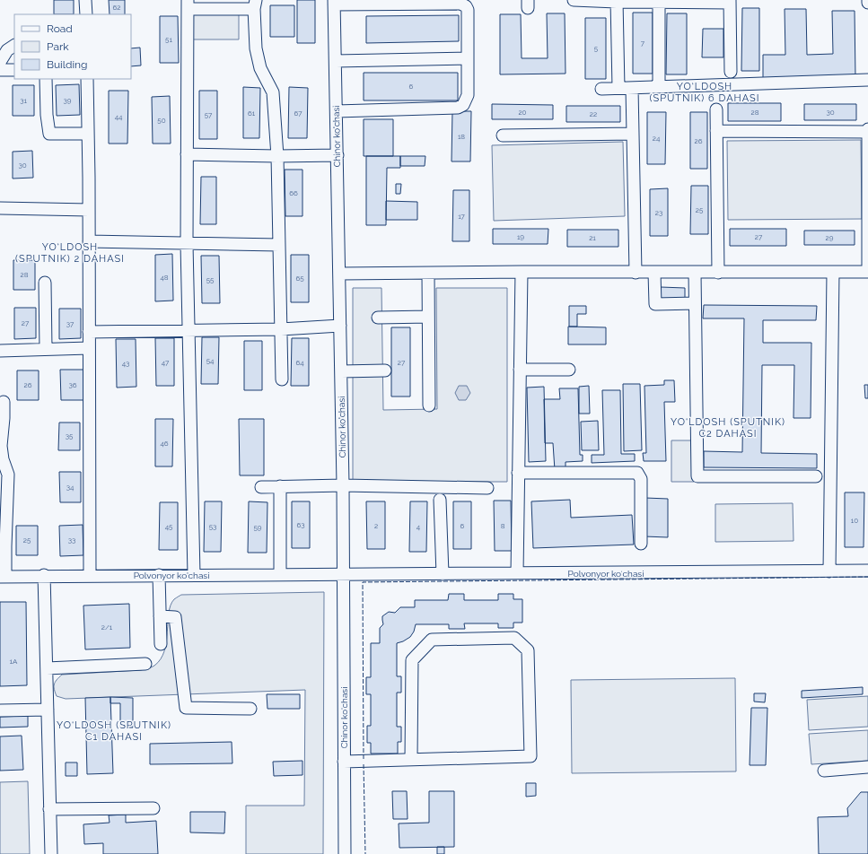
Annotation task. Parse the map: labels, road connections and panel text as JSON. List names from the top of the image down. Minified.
{"streets":{"street":["Chinor ko'chasi","Polvonyor koʻchasi","Polvonyor ko'chasi"]},"crossings":[["Chinor ko'chasi","Polvonyor koʻchasi"],["Chinor ko'chasi","Polvonyor ko'chasi"],["Polvonyor koʻchasi","Polvonyor ko'chasi"]],"districts":["YO‘LDOSH (SPUTNIK) 6 DAHASI","YO‘LDOSH (SPUTNIK) 2 DAHASI","YO‘LDOSH (SPUTNIK) C2 DAHASI","YO‘LDOSH (SPUTNIK) C1 DAHASI"],"house_numbers":["62","51","7","5","6","31","39","20","28","30","61","67","22","57","44","50","18","24","26","30","66","25","23","17","19","27","21","29","28","48","65","55","27","37","54","47","64","27","43","26","36","35","46","34","10","63","2","6","8","45","53","4","59","25","33","2/1","1А"],"legend":["Road","Park","Building"]}
